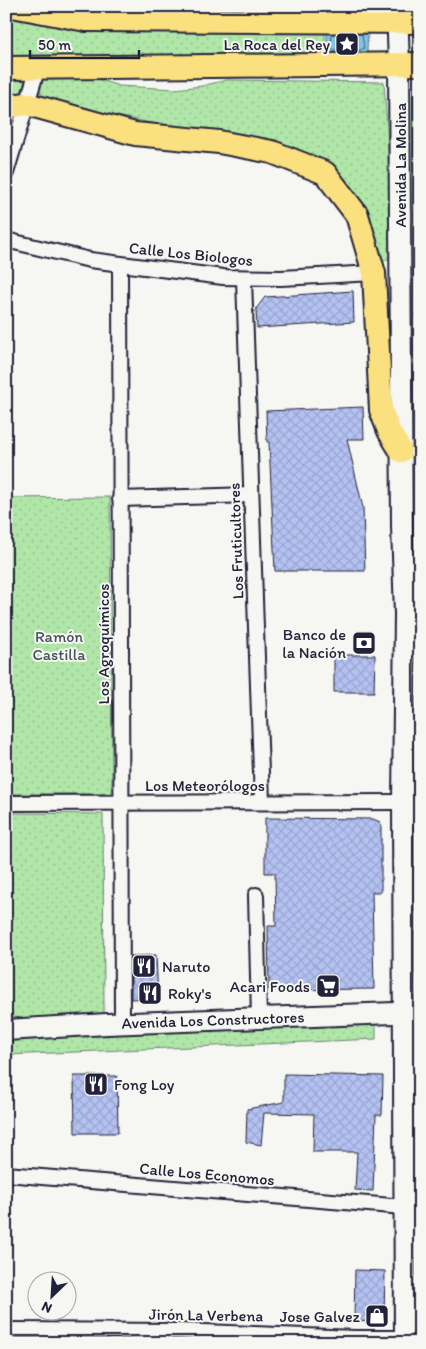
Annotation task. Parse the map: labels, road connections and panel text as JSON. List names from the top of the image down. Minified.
{"streets":{"main road":["Avenida La Molina","Avenida Los Constructores"],"street":["Calle Los Biologos","Los Fruticultores","Los Agroquímicos","Los Meteorólogos","Calle Los Economos","Jirón La Verbena"]},"crossings":[["Avenida La Molina","Los Meteorólogos"],["Avenida La Molina","Avenida Los Constructores"],["Avenida La Molina","Calle Los Economos"],["Avenida La Molina","Jirón La Verbena"],["Calle Los Biologos","Los Fruticultores"],["Calle Los Biologos","Los Agroquímicos"],["Los Fruticultores","Los Meteorólogos"],["Los Agroquímicos","Los Meteorólogos"],["Los Agroquímicos","Avenida Los Constructores"]],"parks":["Ramón Castilla"],"places":{"place":["La Roca del Rey"],"bank":["Banco de la Nación"],"restaurant":["Naruto","Roky's","Fong Loy"],"supermarket":["Acari Foods"],"shop":["Jose Galvez"]},"scale_bar":"50 m","north":"bottom left"}
